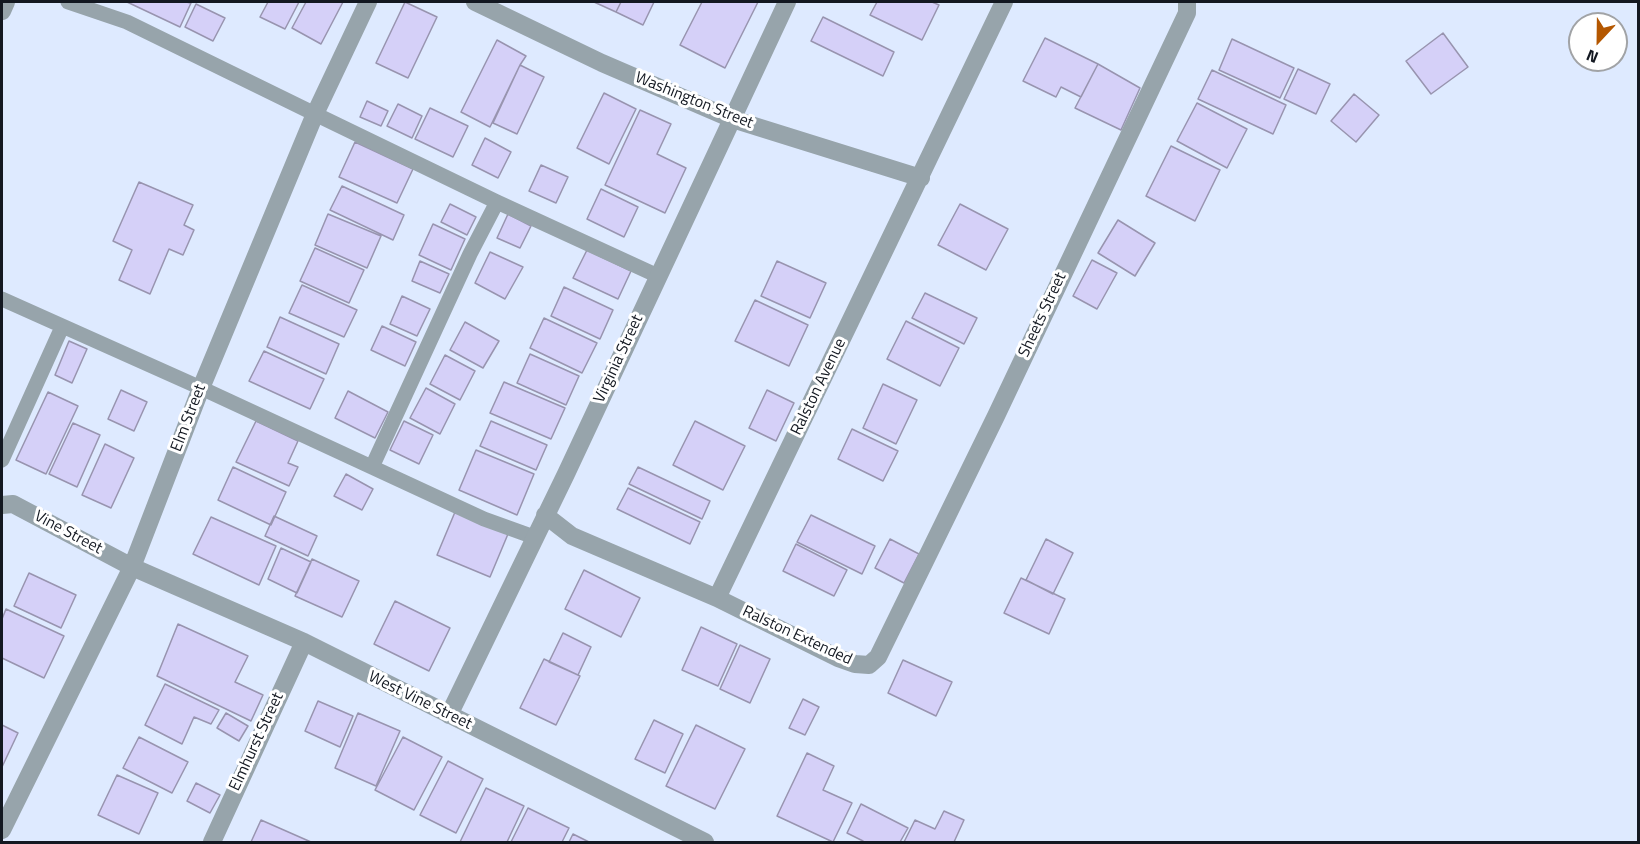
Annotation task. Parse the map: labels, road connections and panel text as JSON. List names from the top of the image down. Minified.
{"streets":{"street":["Washington Street","Sheets Street","Virginia Street","Ralston Avenue","Elm Street","Vine Street","Ralston Extended","West Vine Street","Elmhurst Street"]},"crossings":[["Washington Street","Virginia Street"],["Washington Street","Ralston Avenue"],["Sheets Street","Ralston Extended"],["Virginia Street","West Vine Street"],["Ralston Avenue","Ralston Extended"],["Elm Street","Vine Street"],["Elm Street","West Vine Street"],["Vine Street","West Vine Street"],["West Vine Street","Elmhurst Street"]],"north":"bottom"}
